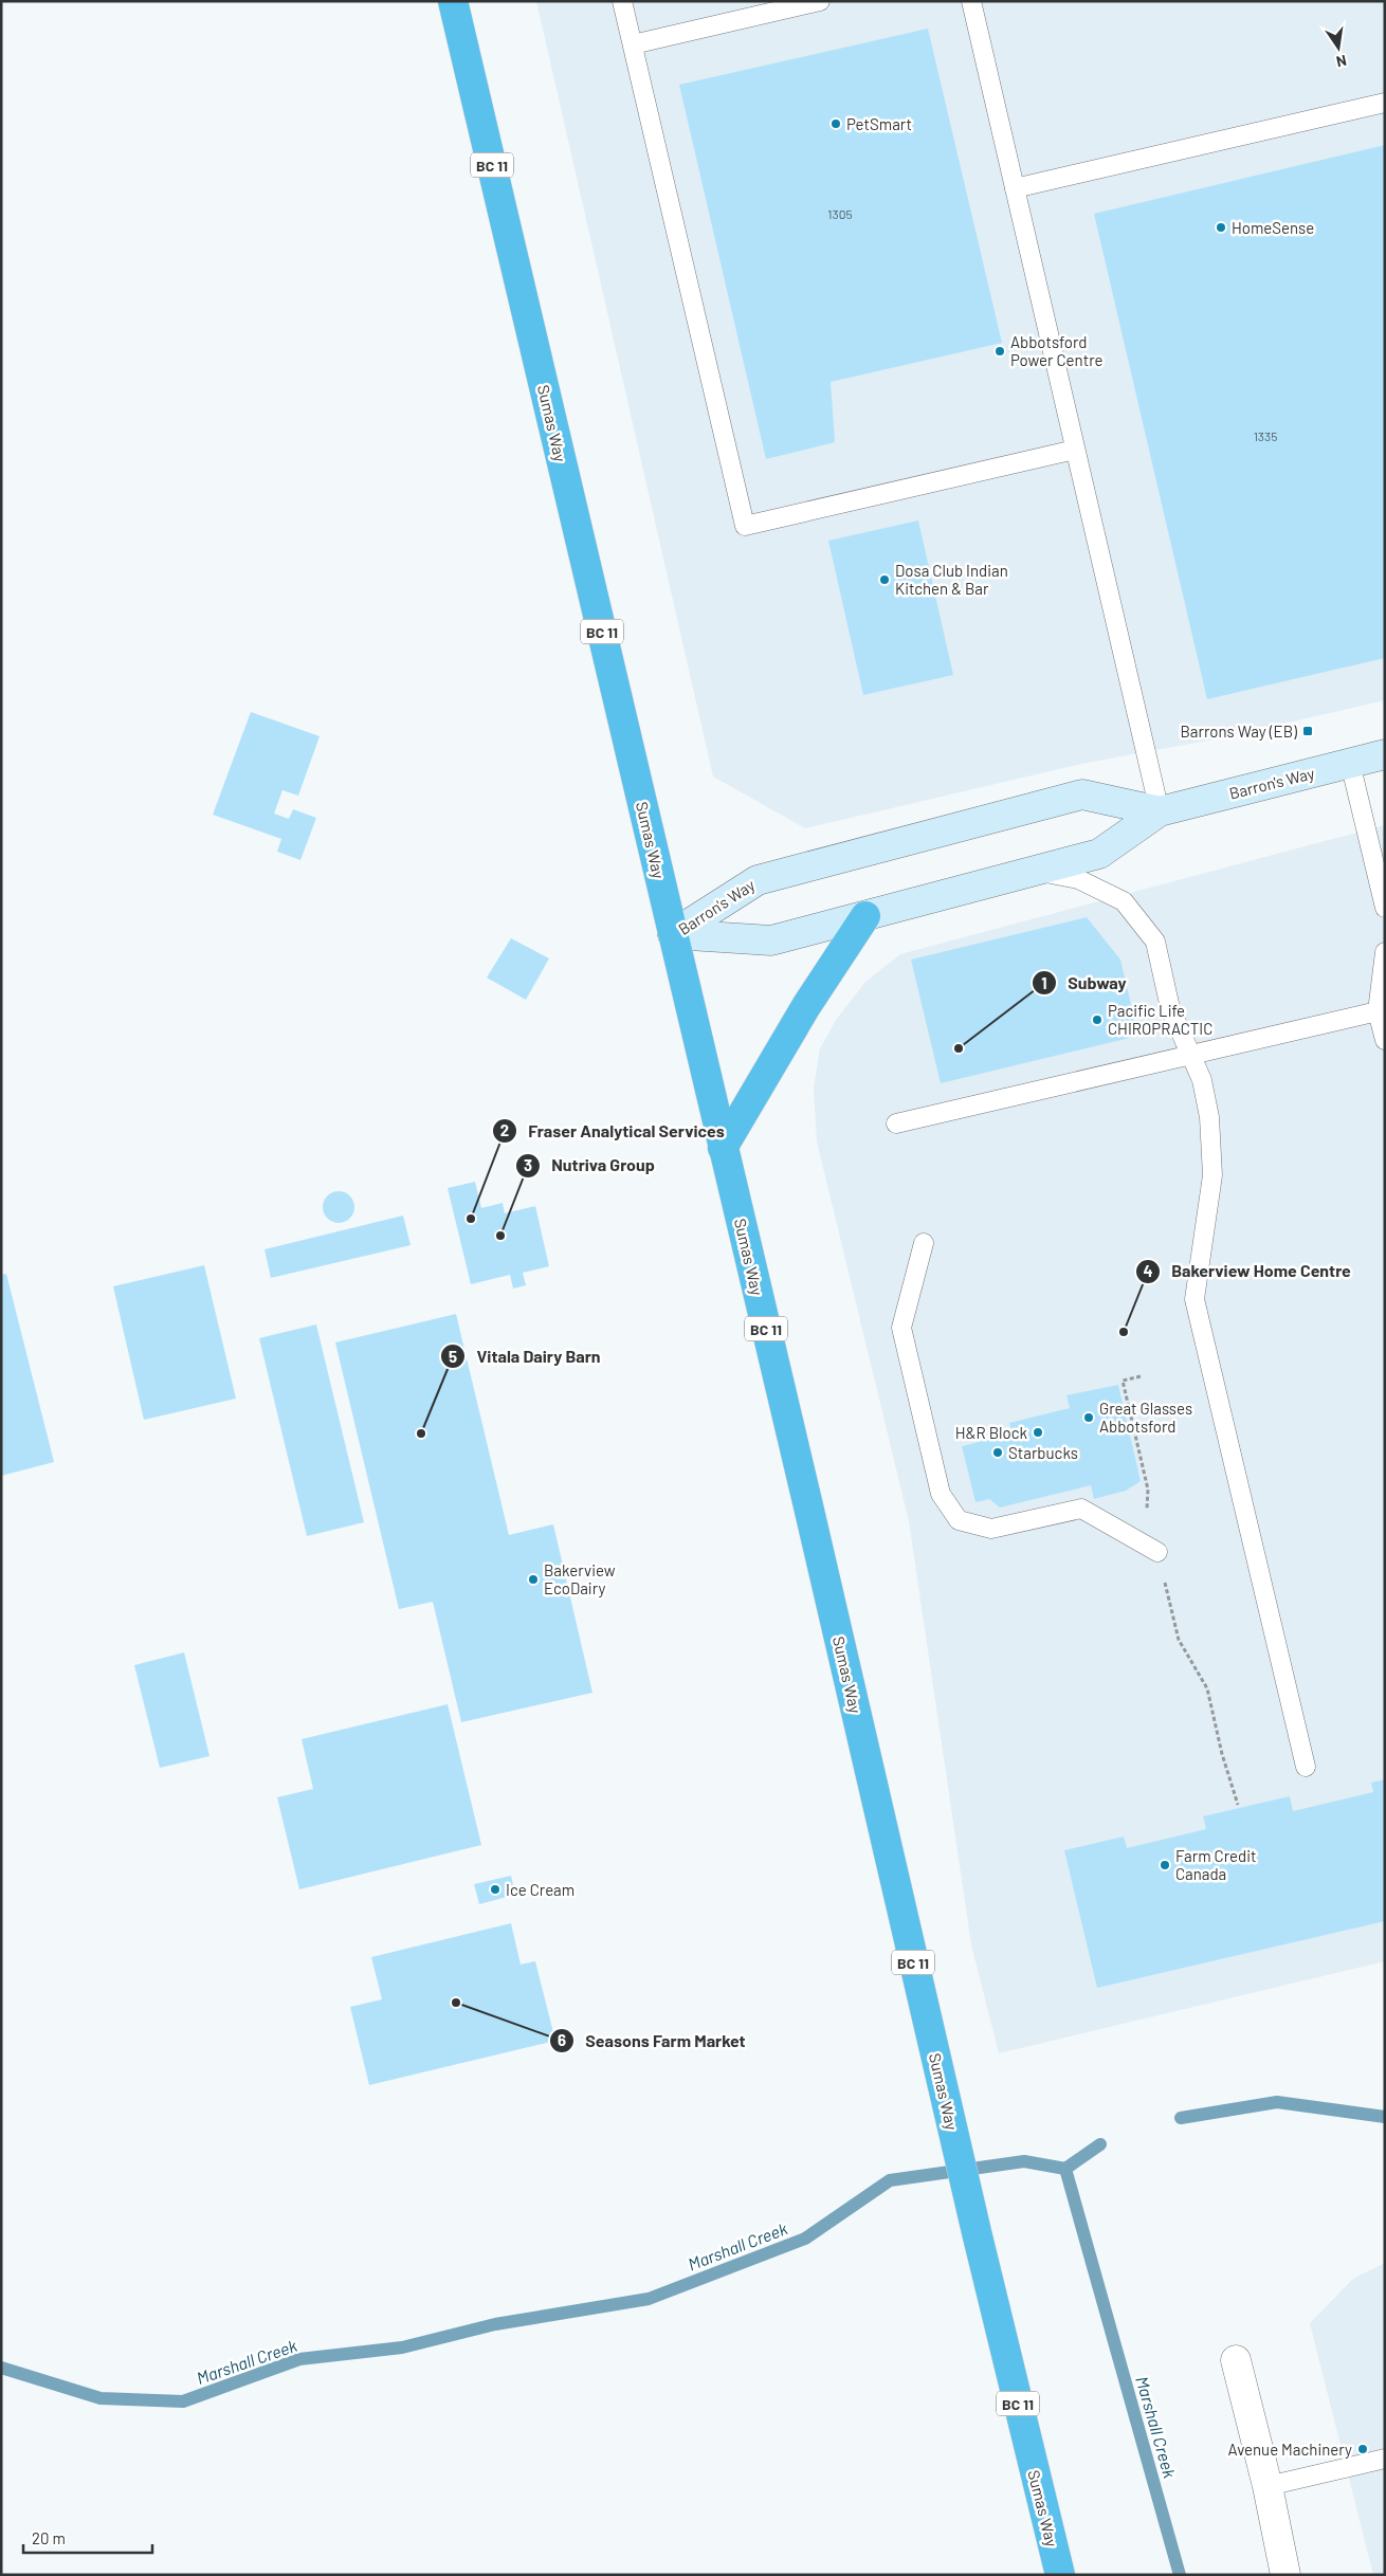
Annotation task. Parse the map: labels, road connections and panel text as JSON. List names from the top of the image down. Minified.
{"streets":{"highway":["BC 11","Sumas Way"],"street":["Barron's Way"]},"crossings":[["Sumas Way","Barron's Way"]],"water":["Marshall Creek"],"places":{"other":["PetSmart","HomeSense","Abbotsford Power Centre","Dosa Club Indian Kitchen & Bar","Pacific Life CHIROPRACTIC","Subway","Fraser Analytical Services","Nutriva Group","Bakerview Home Centre","Great Glasses Abbotsford","H&R Block","Vitala Dairy Barn","Starbucks","Bakerview EcoDairy","Farm Credit Canada","Ice Cream","Seasons Farm Market","Avenue Machinery"],"transit":["Barrons Way (EB)"]},"house_numbers":["1305","1335"],"scale_bar":"20 m","north":"bottom"}
